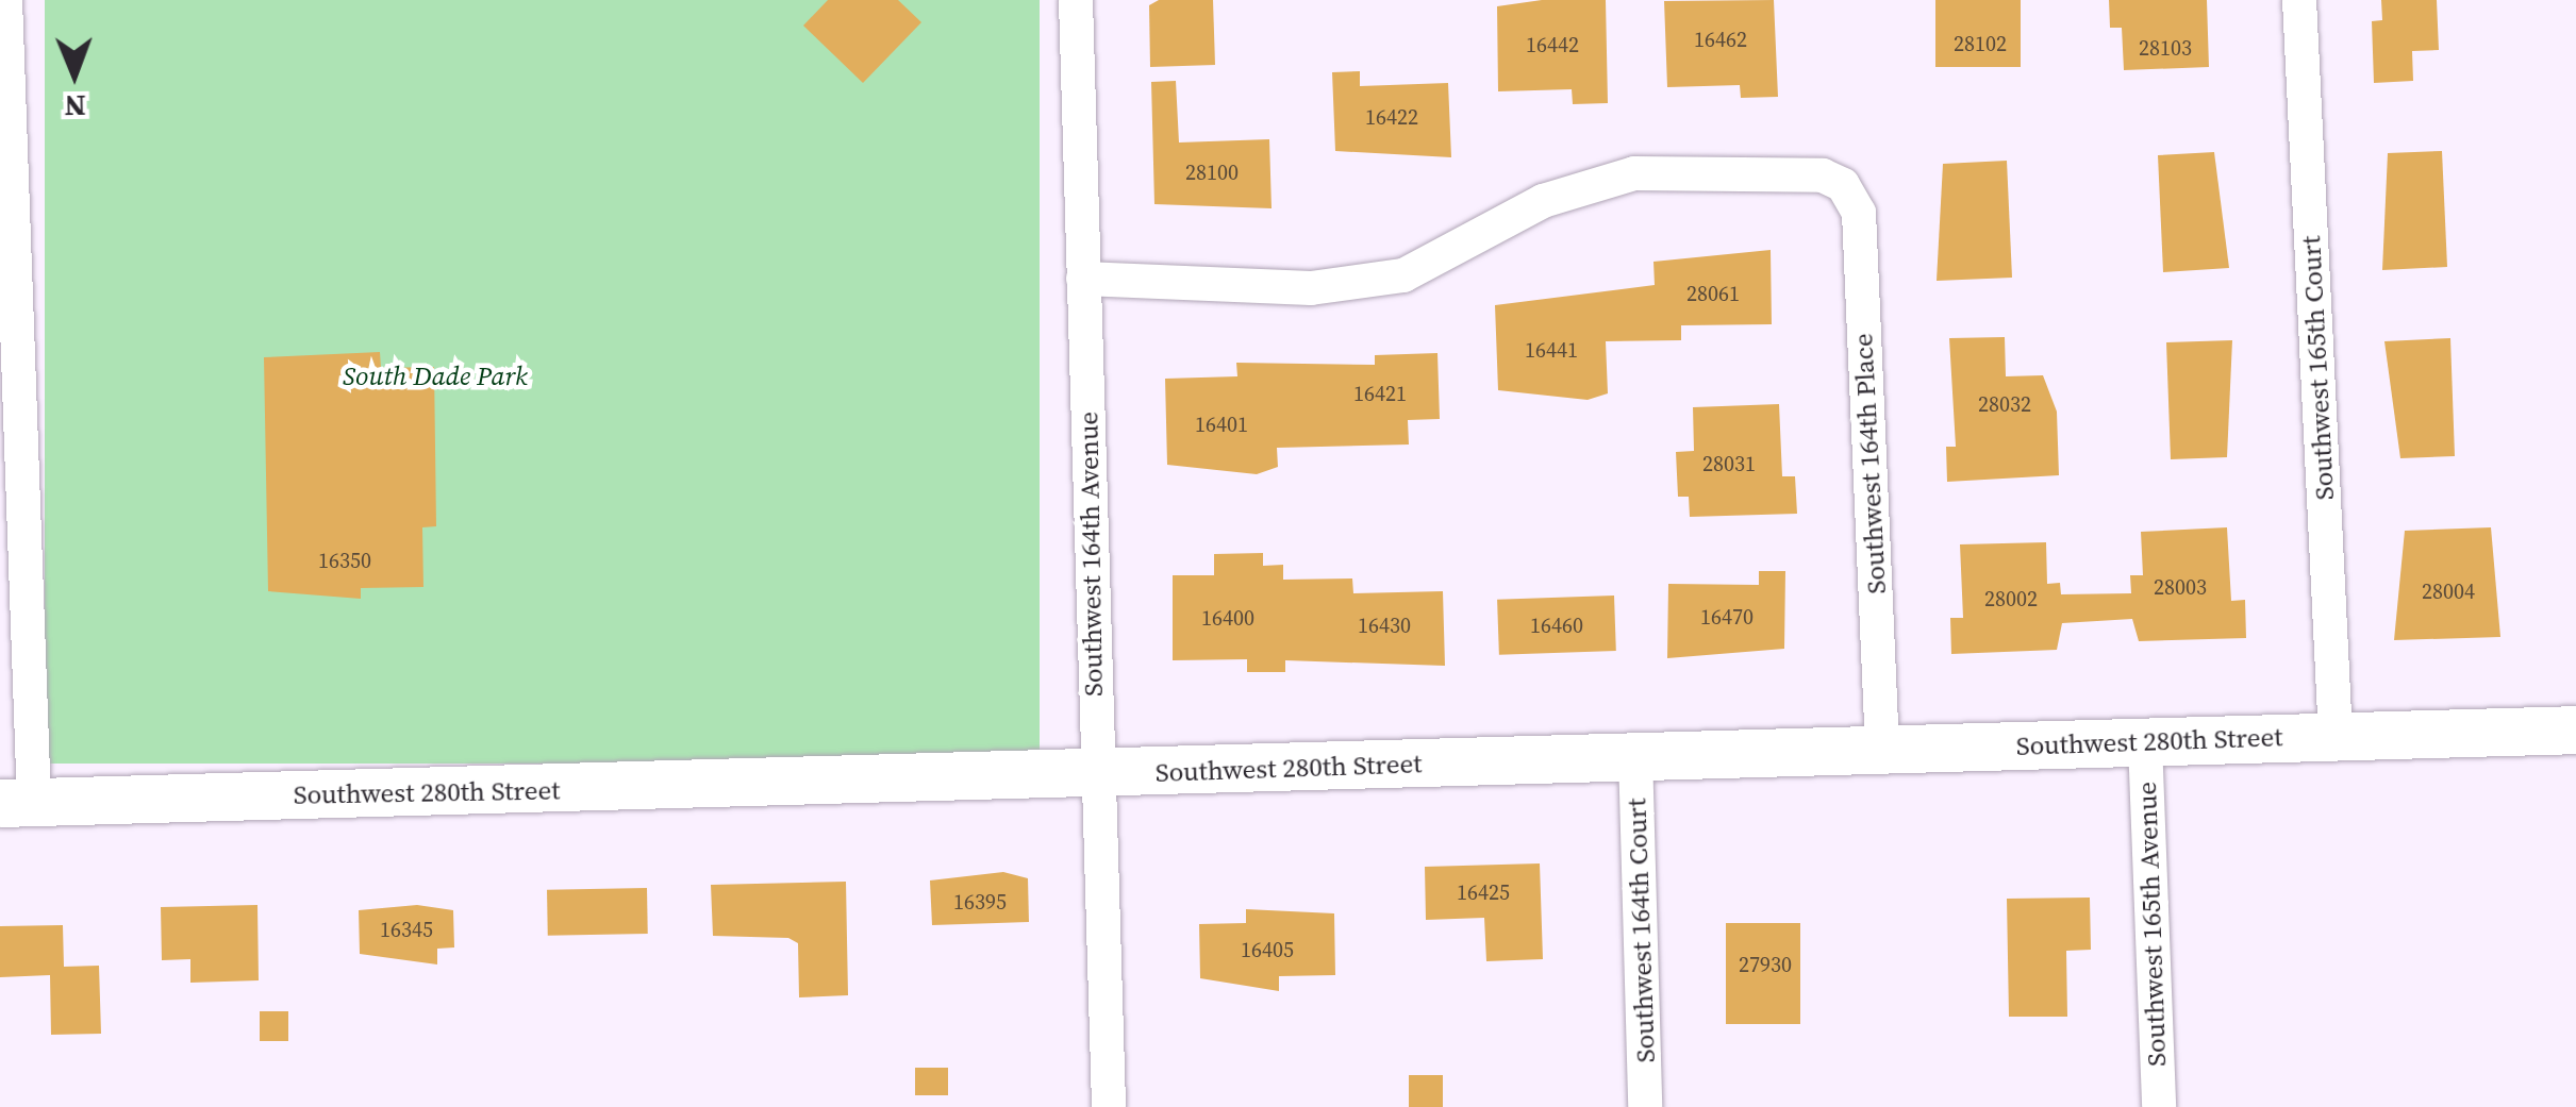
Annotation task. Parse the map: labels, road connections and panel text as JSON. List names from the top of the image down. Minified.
{"streets":{"street":["Southwest 165th Court","Southwest 164th Place","Southwest 164th Avenue","Southwest 280th Street","Southwest 165th Avenue","Southwest 164th Court"]},"crossings":[["Southwest 165th Court","Southwest 280th Street"],["Southwest 164th Place","Southwest 164th Avenue"],["Southwest 164th Place","Southwest 280th Street"],["Southwest 164th Avenue","Southwest 280th Street"],["Southwest 280th Street","Southwest 165th Avenue"],["Southwest 280th Street","Southwest 164th Court"]],"parks":["South Dade Park"],"house_numbers":["16462","28102","16442","28103","16422","28100","28061","16441","16421","28032","16401","28031","16350","28003","28004","28002","16470","16400","16430","16460","16425","16395","16345","16405","27930"],"north":"bottom"}
